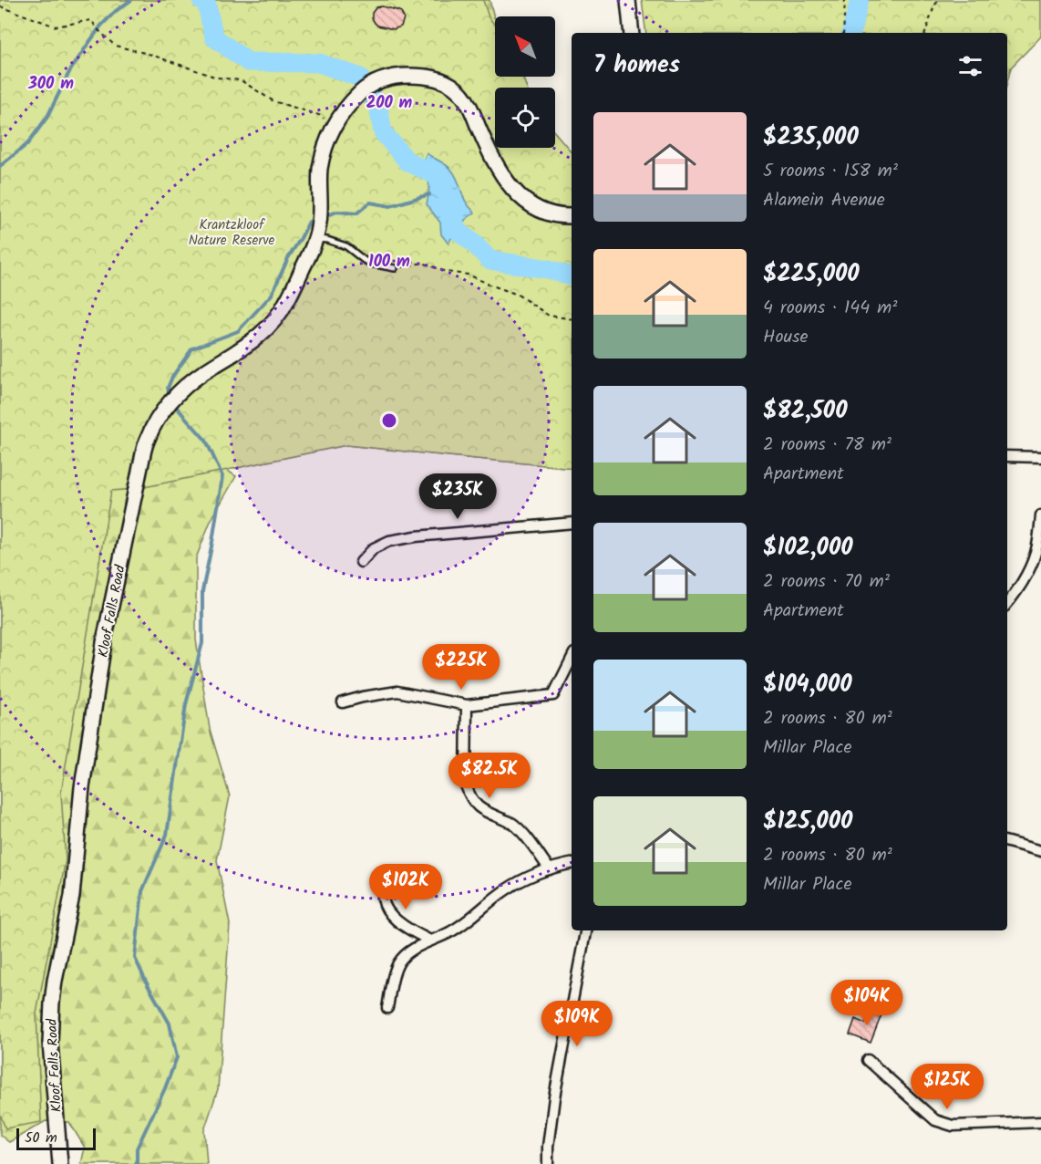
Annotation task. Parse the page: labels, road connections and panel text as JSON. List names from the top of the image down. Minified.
{"streets":{"main road":["Kloof Falls Road"]},"parks":["Krantzkloof Nature Reserve"],"scale_bar":"50 m","north":"top left","page":{"heading":"7 homes","list":[{"name":"$235,000","note":"5 rooms · 158 m² · Alamein Avenue"},{"name":"$225,000","note":"4 rooms · 144 m² · House"},{"name":"$82,500","note":"2 rooms · 78 m² · Apartment"},{"name":"$102,000","note":"2 rooms · 70 m² · Apartment"},{"name":"$104,000","note":"2 rooms · 80 m² · Millar Place"},{"name":"$125,000","note":"2 rooms · 80 m² · Millar Place"}],"price":["$235K","$225K","$82.5K","$102K","$104K","$109K","$125K"],"scale":"50 m"},"rings":["300 m","200 m","100 m"]}
